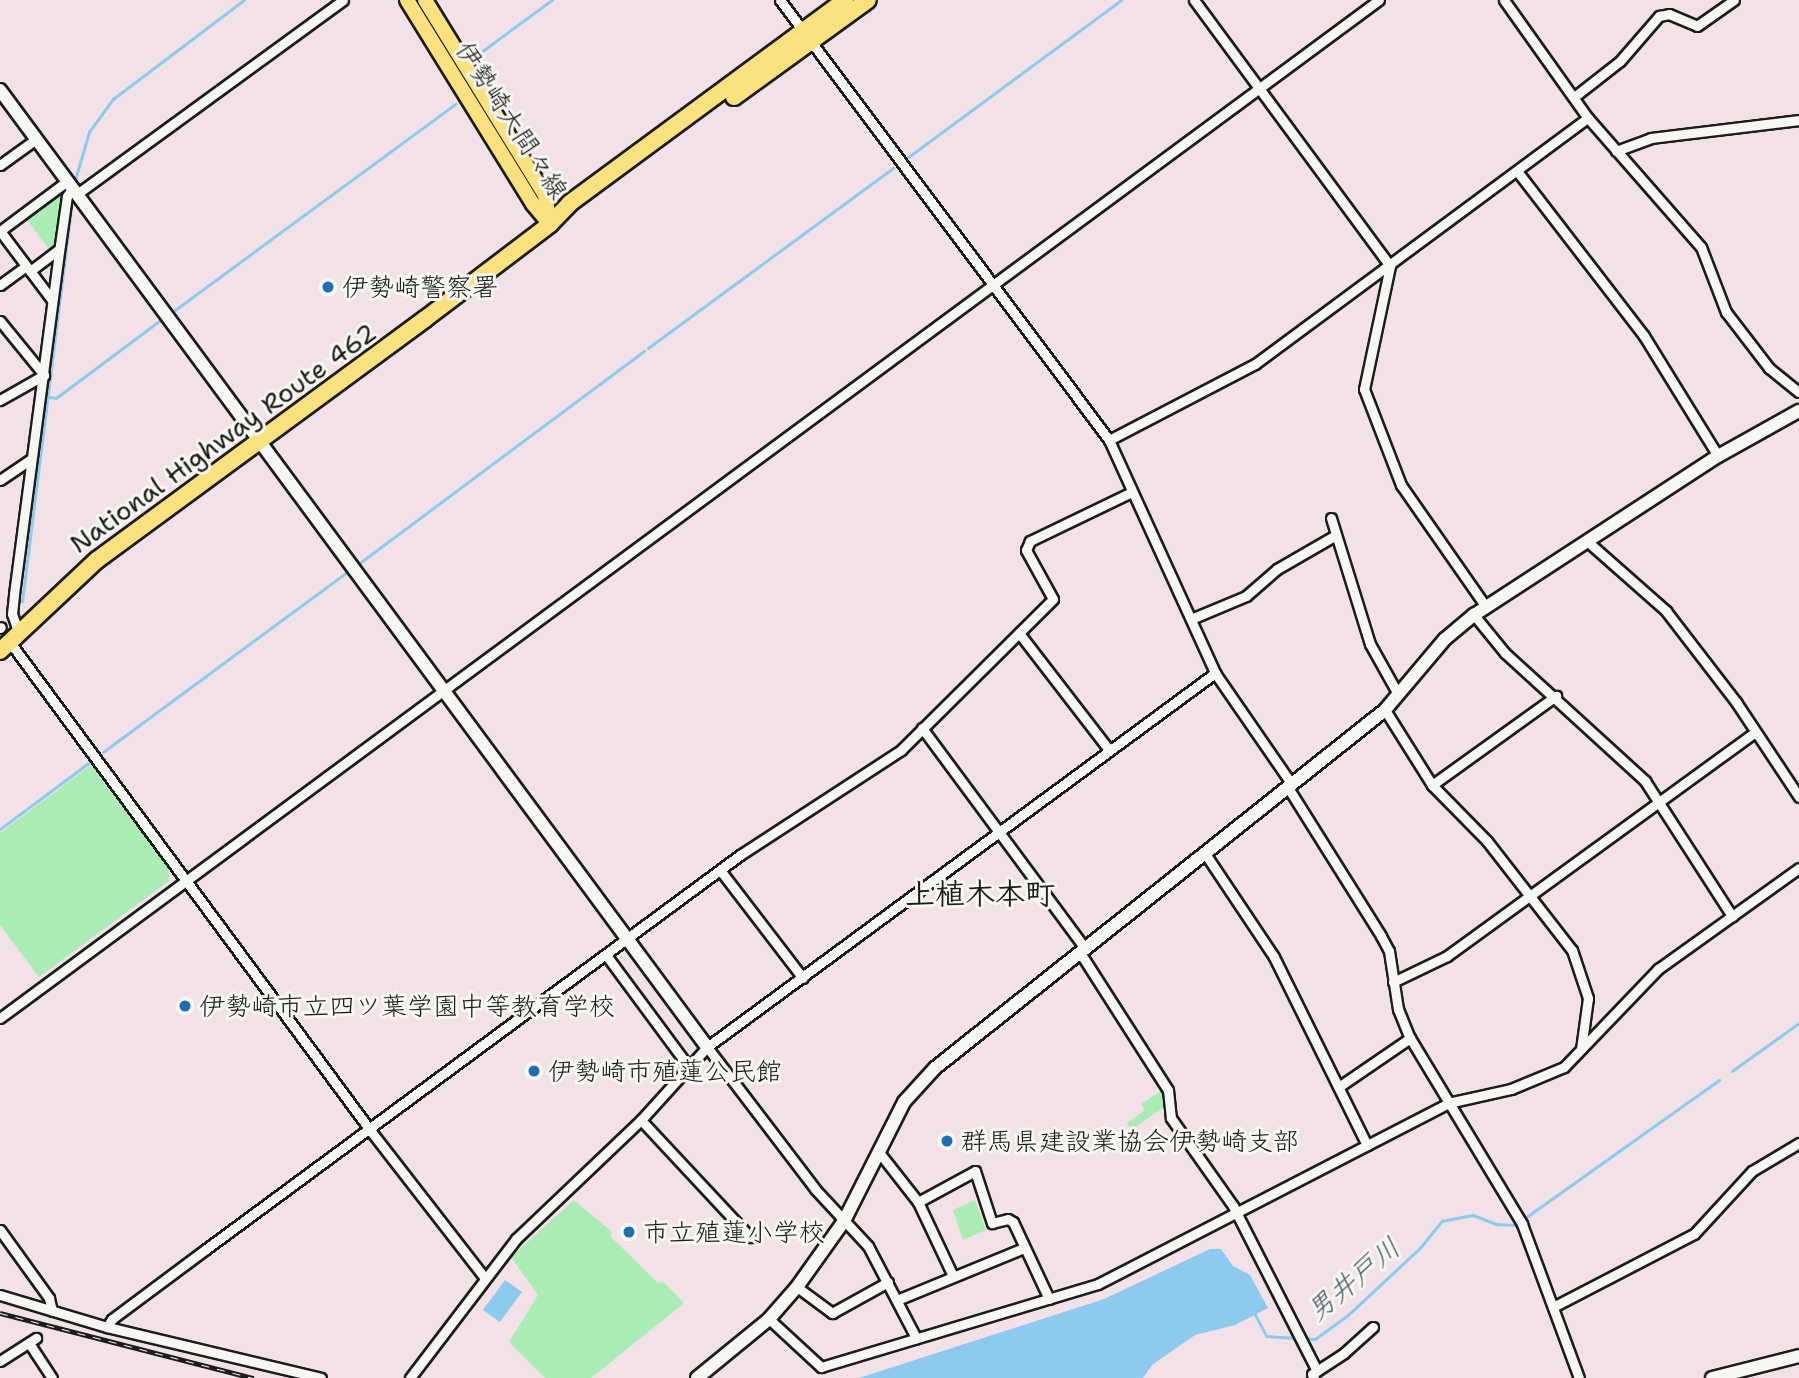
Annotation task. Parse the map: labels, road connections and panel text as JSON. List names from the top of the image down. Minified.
{"streets":{"highway":["National Highway Route 462"],"main road":["伊勢崎大間々線"]},"crossings":[["伊勢崎大間々線","National Highway Route 462"]],"districts":["上植木本町"],"water":["男井戸川"],"places":["伊勢崎警察署","伊勢崎市立四ツ葉学園中等教育学校","伊勢崎市殖蓮公民館","群馬県建設業協会伊勢崎支部","市立殖蓮小学校"]}
